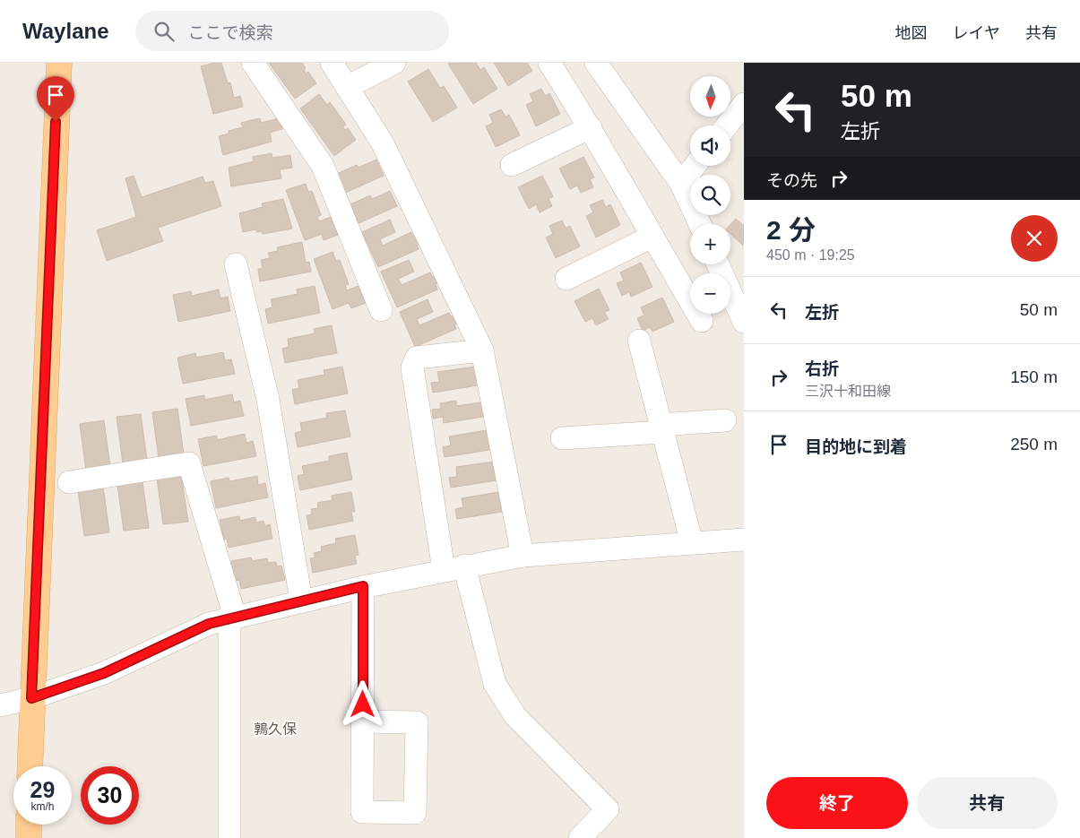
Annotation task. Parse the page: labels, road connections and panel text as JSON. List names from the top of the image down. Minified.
{"districts":["鶉久保"],"north":"bottom","page":{"header":"Waylane","search":"ここで検索","nav":["地図","レイヤ","共有"],"turn":["50 m","左折"],"map_buttons":["+","−"],"then":"その先","heading":["2 分","450 m · 19:25"],"list":[{"name":"左折","value":"50 m"},{"name":"右折","note":"三沢十和田線","value":"150 m"},{"name":"目的地に到着","value":"250 m"}],"speed":"29 km/h","limit":"30","buttons":["終了","共有"]}}
